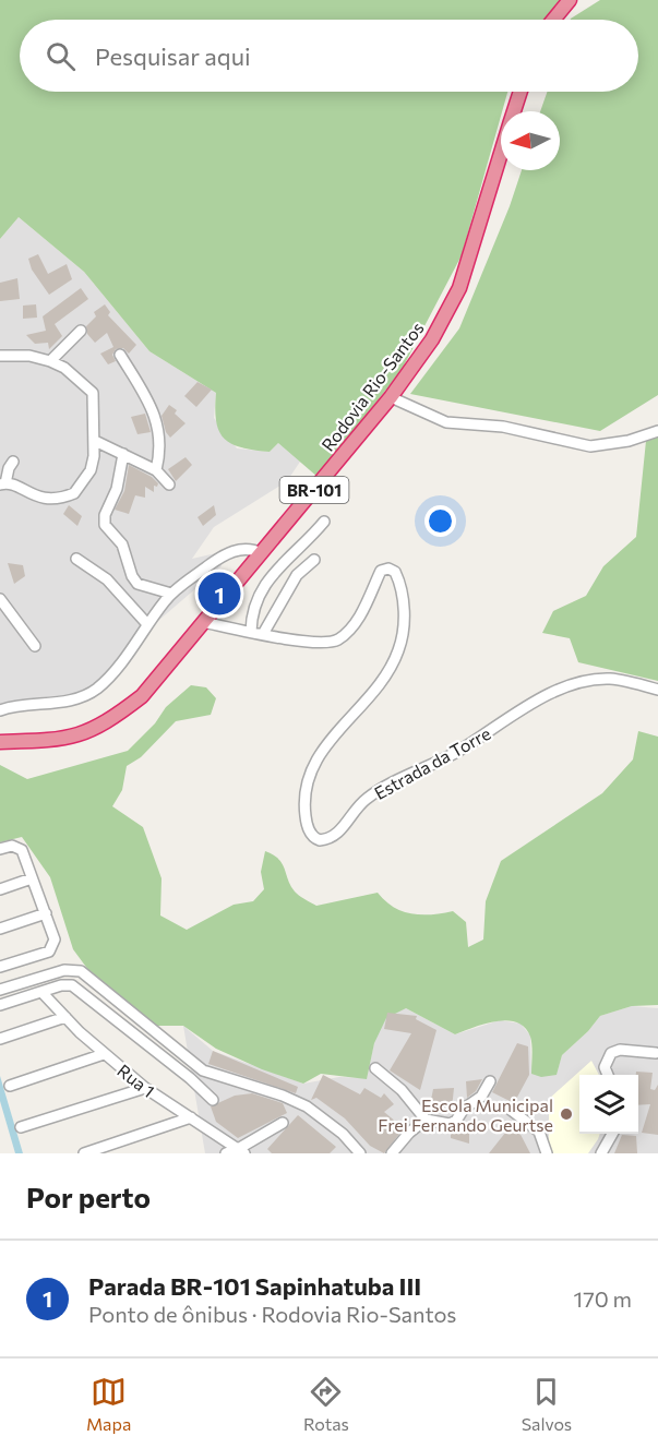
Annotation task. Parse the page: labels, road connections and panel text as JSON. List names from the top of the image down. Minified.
{"streets":{"highway":["Rodovia Rio-Santos","BR-101"],"street":["Estrada da Torre","Rua 1"]},"crossings":[["Rodovia Rio-Santos","Estrada da Torre"]],"places":["Escola Municipal Frei Fernando Geurtse"],"north":"left","page":{"search":"Pesquisar aqui","pins":"1","heading":"Por perto","list":[{"mark":"1","name":"Parada BR-101 Sapinhatuba III","note":"Ponto de ônibus · Rodovia Rio-Santos","value":"170 m"}],"nav":["Mapa","Rotas","Salvos"]}}
